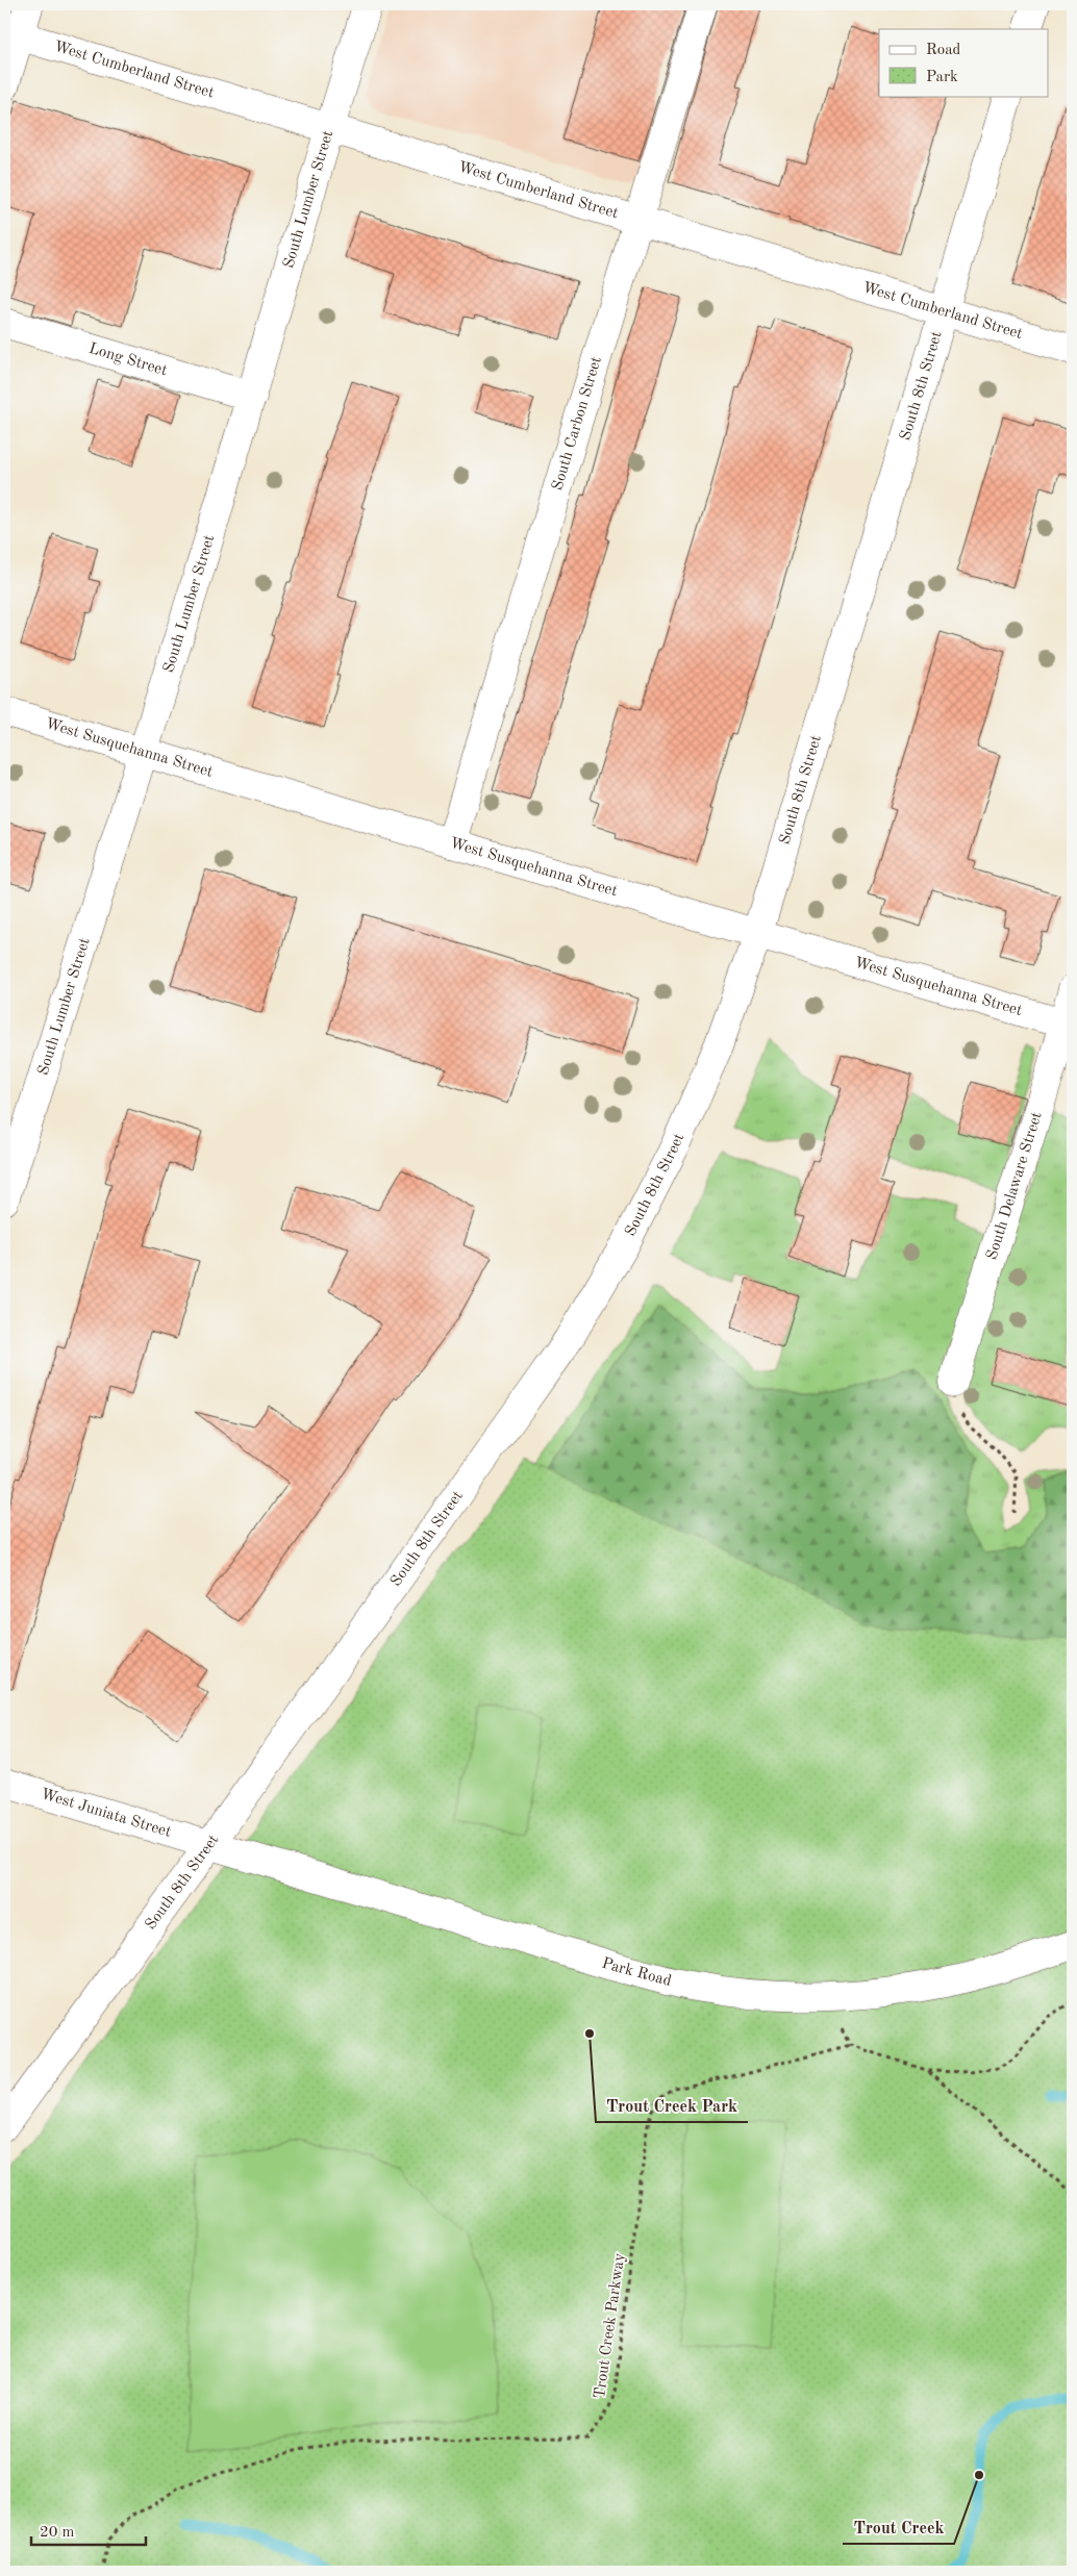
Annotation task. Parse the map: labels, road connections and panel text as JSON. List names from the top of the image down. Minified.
{"streets":{"street":["West Cumberland Street","South Lumber Street","Long Street","South 8th Street","South Carbon Street","West Susquehanna Street","South Delaware Street","West Juniata Street","Park Road"],"path":["Trout Creek Parkway"]},"crossings":[["West Cumberland Street","South Lumber Street"],["West Cumberland Street","South 8th Street"],["West Cumberland Street","South Carbon Street"],["South Lumber Street","Long Street"],["South Lumber Street","West Susquehanna Street"],["South 8th Street","West Susquehanna Street"],["South 8th Street","West Juniata Street"],["South 8th Street","Park Road"],["South Carbon Street","West Susquehanna Street"],["West Susquehanna Street","South Delaware Street"],["West Juniata Street","Park Road"]],"places":["Trout Creek Park","Trout Creek"],"legend":["Road","Park"],"scale_bar":"20 m"}
